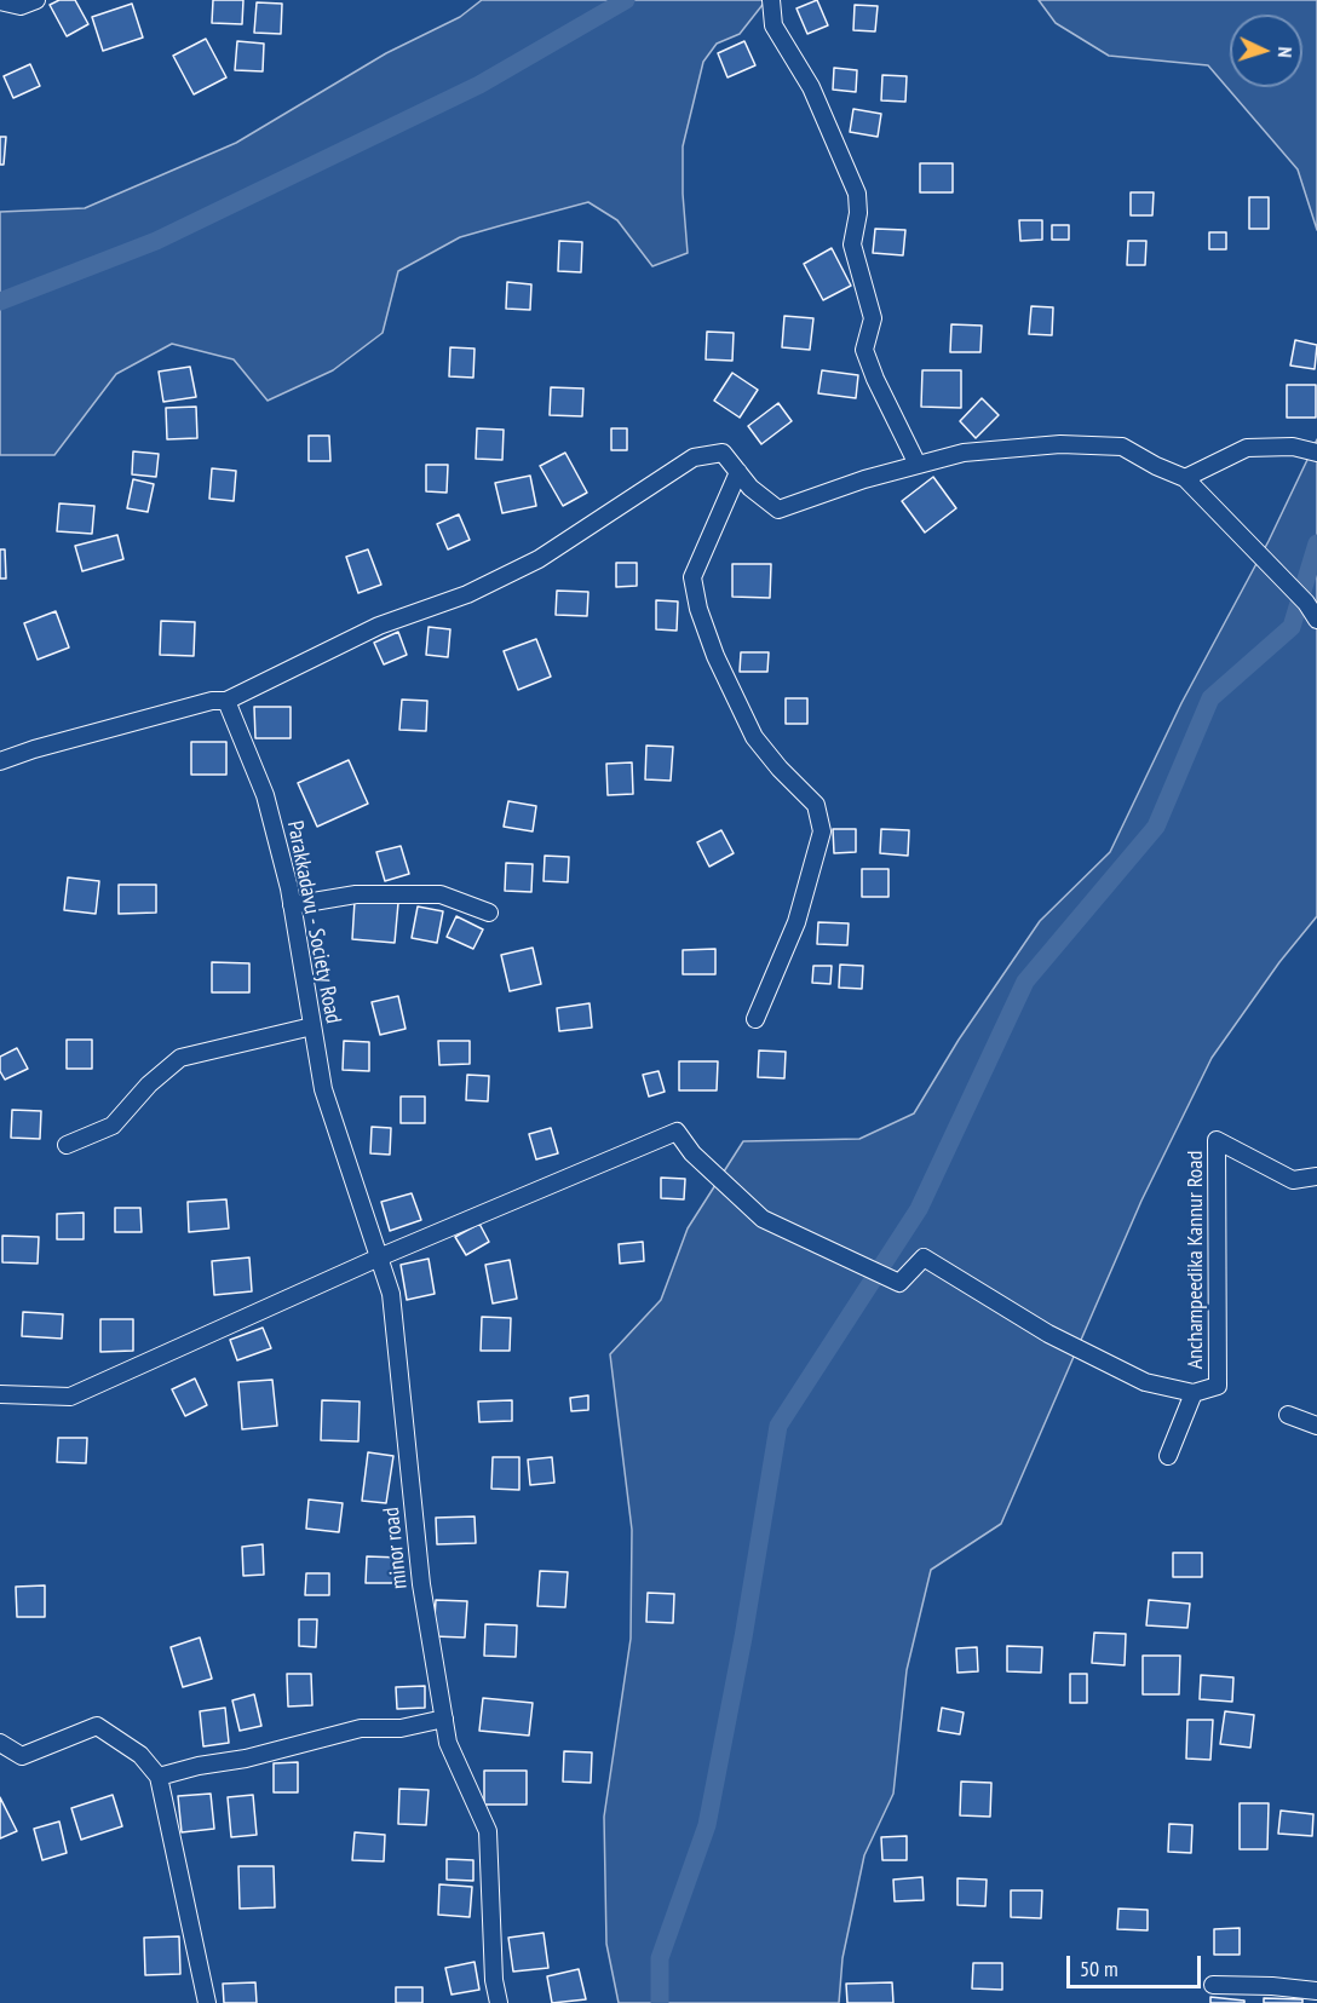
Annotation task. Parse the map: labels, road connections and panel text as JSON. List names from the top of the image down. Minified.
{"streets":{"street":["Parakkadavu - Society Road","Anchampeedika Kannur Road","minor road"]},"crossings":[["Parakkadavu - Society Road","minor road"],["Anchampeedika Kannur Road","minor road"]],"scale_bar":"50 m","north":"right"}
